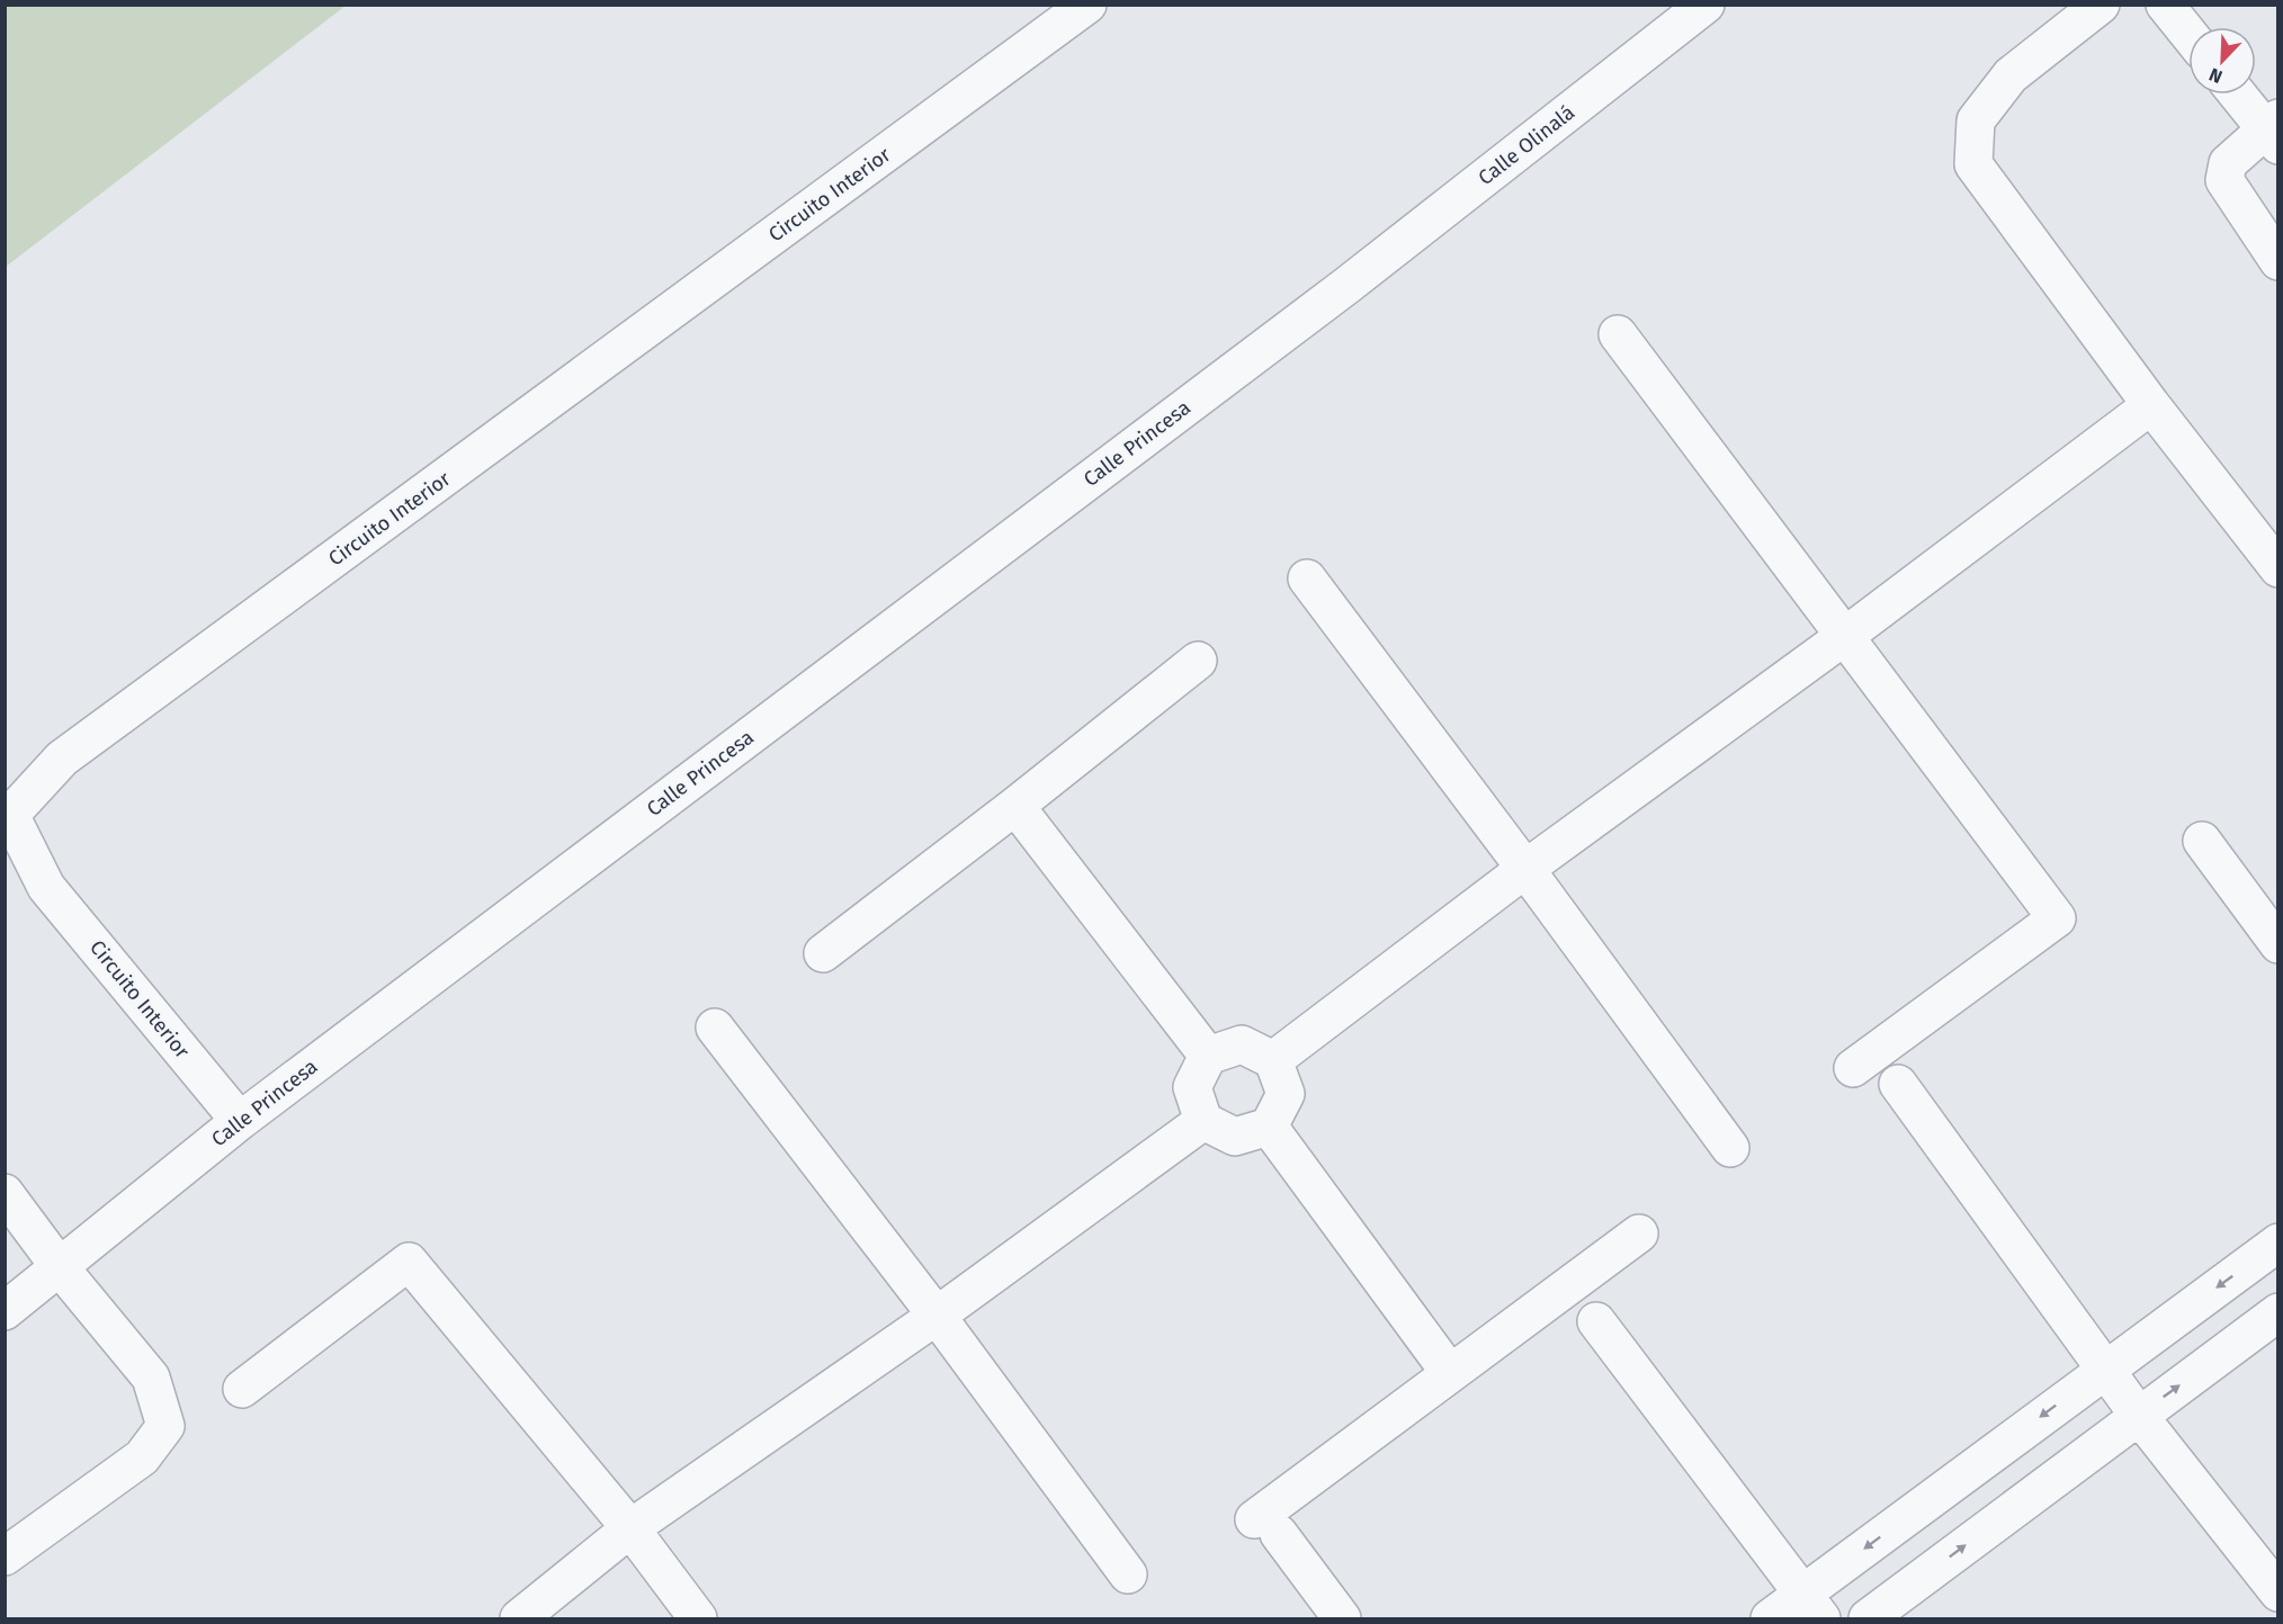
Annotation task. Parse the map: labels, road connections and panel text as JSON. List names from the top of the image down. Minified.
{"streets":{"street":["Calle Olinalá","Circuito Interior","Calle Princesa"]},"crossings":[["Calle Olinalá","Calle Princesa"],["Circuito Interior","Calle Princesa"]],"north":"bottom left"}
